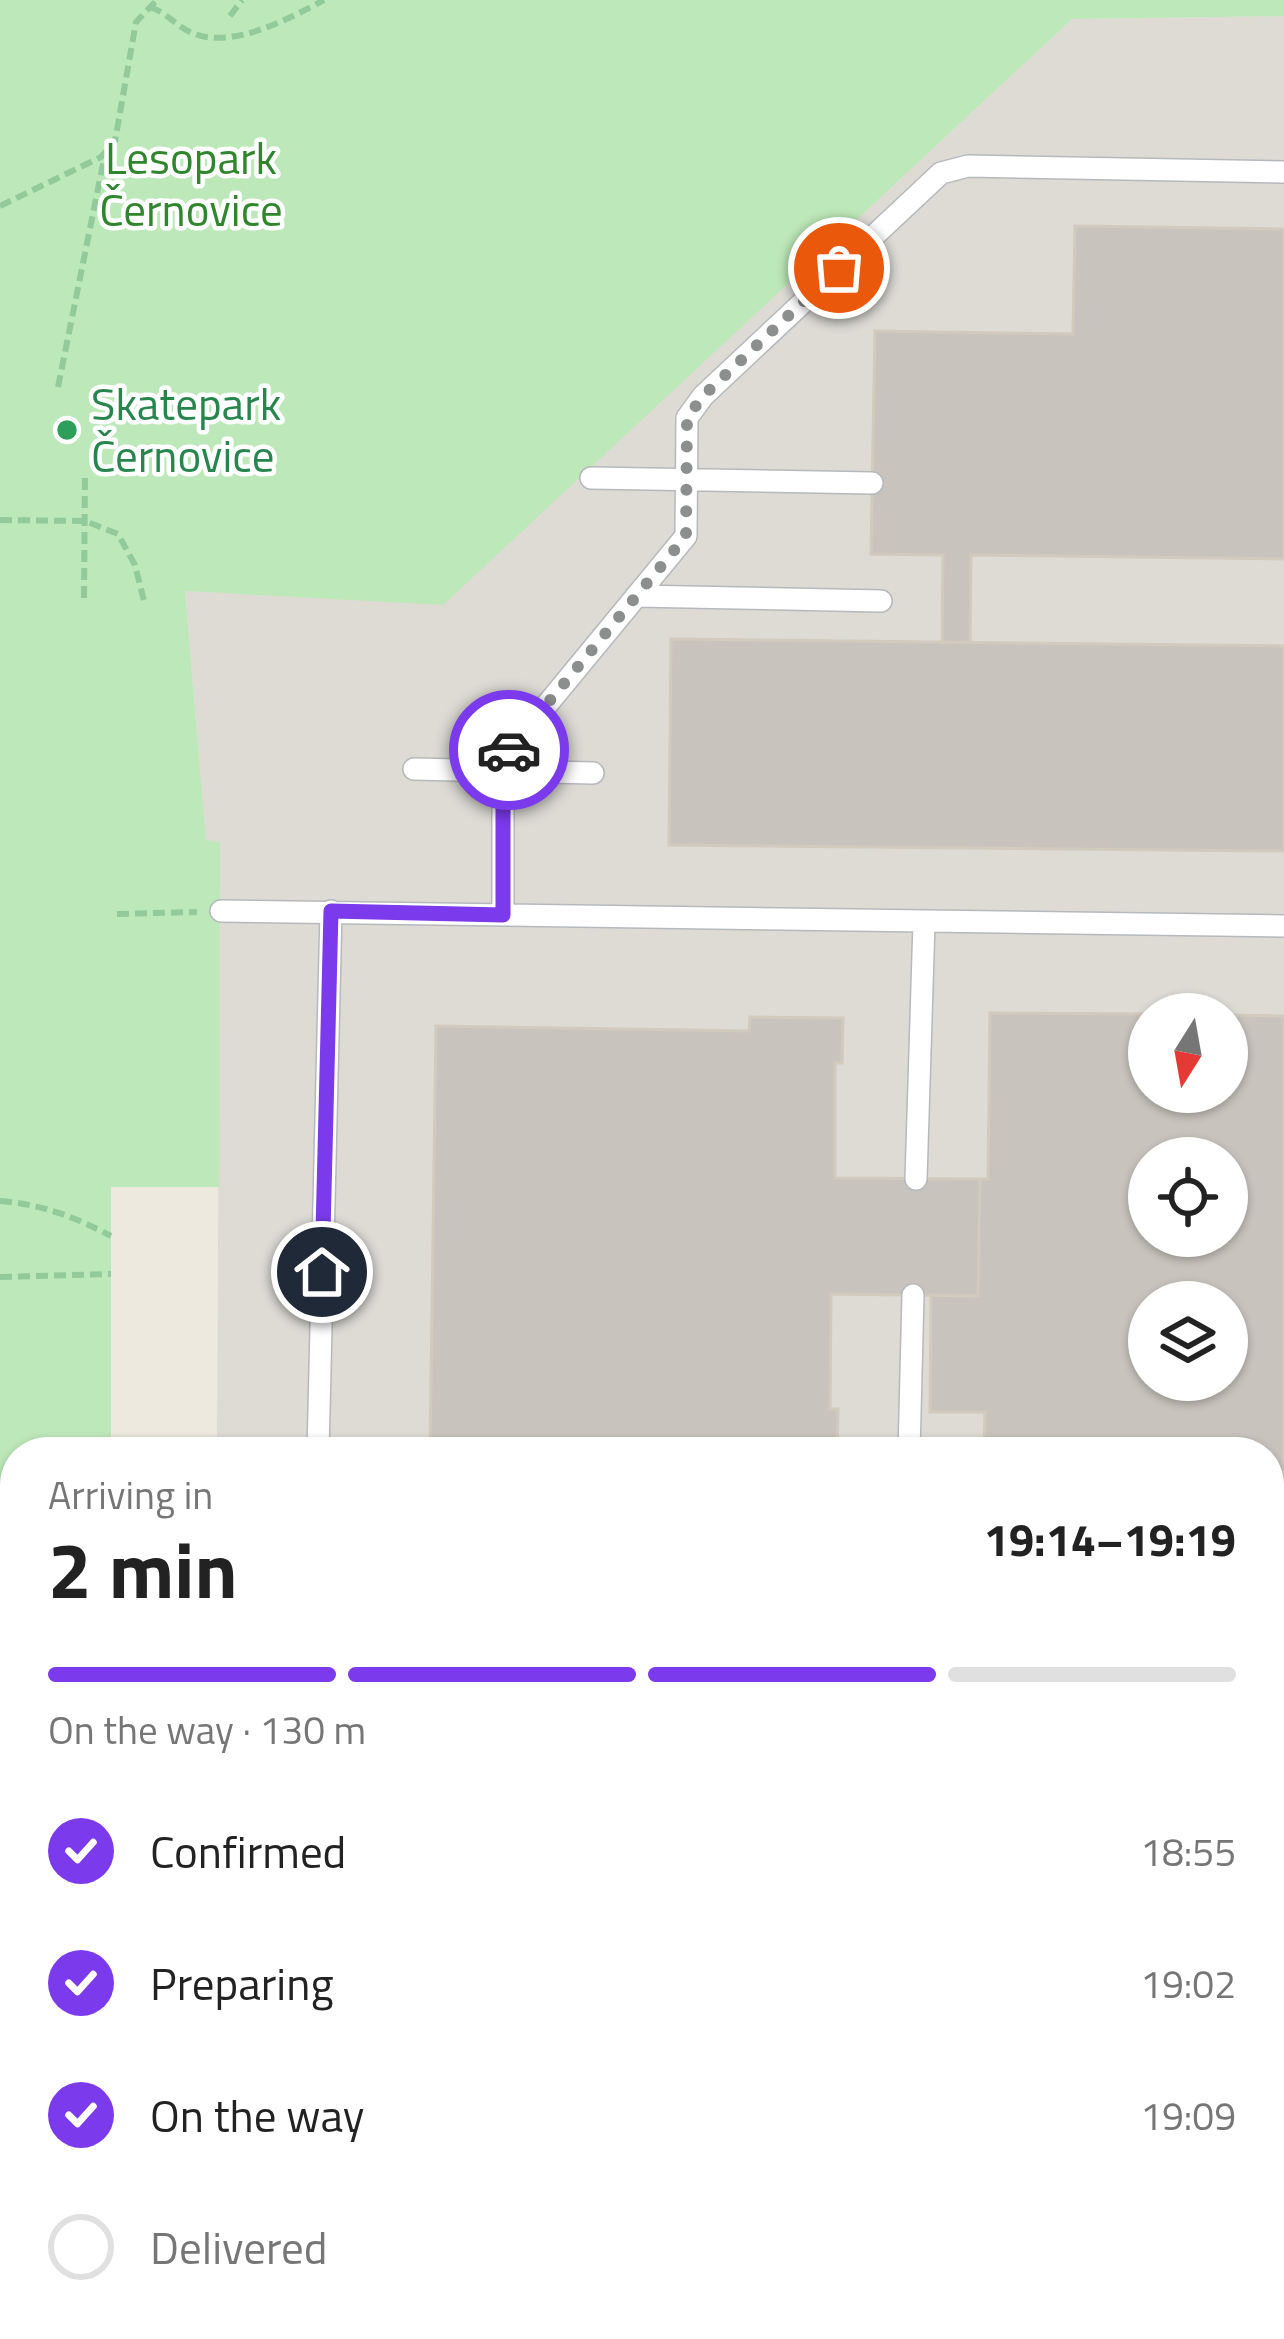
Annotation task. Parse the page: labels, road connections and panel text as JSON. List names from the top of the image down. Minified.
{"parks":["Lesopark Černovice"],"places":["Skatepark Černovice"],"north":"bottom","page":{"heading":["2 min","Arriving in","19:14–19:19"],"bar":"On the way · 130 m","list":[["Confirmed","18:55"],["Preparing","19:02"],["On the way","19:09"],"Delivered"]}}
